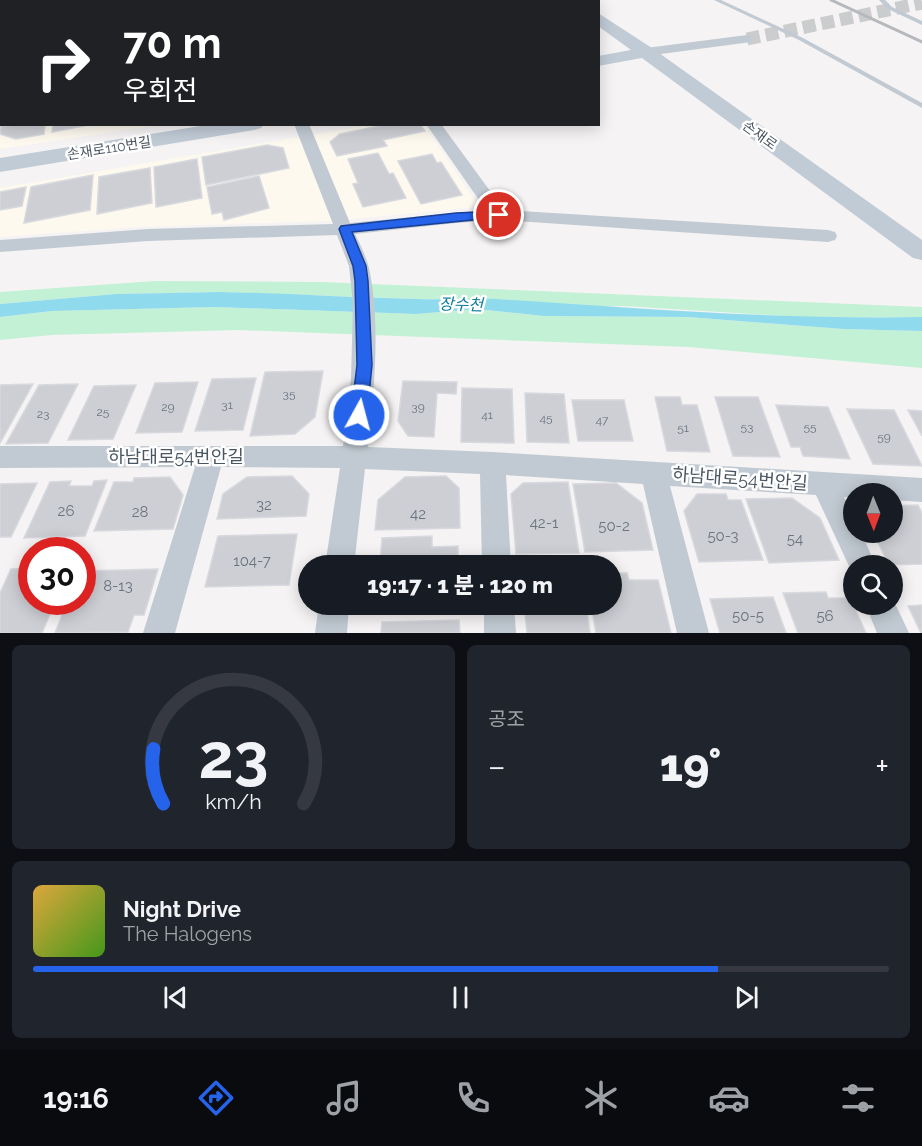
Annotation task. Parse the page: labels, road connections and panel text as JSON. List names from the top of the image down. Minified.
{"streets":{"main road":["손재로","손재로110번길"],"street":["하남대로54번안길"]},"water":["장수천"],"house_numbers":["35","31","29","39","25","23","41","45","47","53","55","51","59","32","26","28","42","42-1","50-2","50-3","54","104-7","8-13","50-5","56"],"north":"bottom","page":{"turn":["70 m","우회전"],"limit":"30","trip":"19:17 · 1 분 · 120 m","tile":"공조","heat":["−","19°","+"],"song":["Night Drive","The Halogens"],"tabs":"19:16","gauge":["23","km/h"]}}
